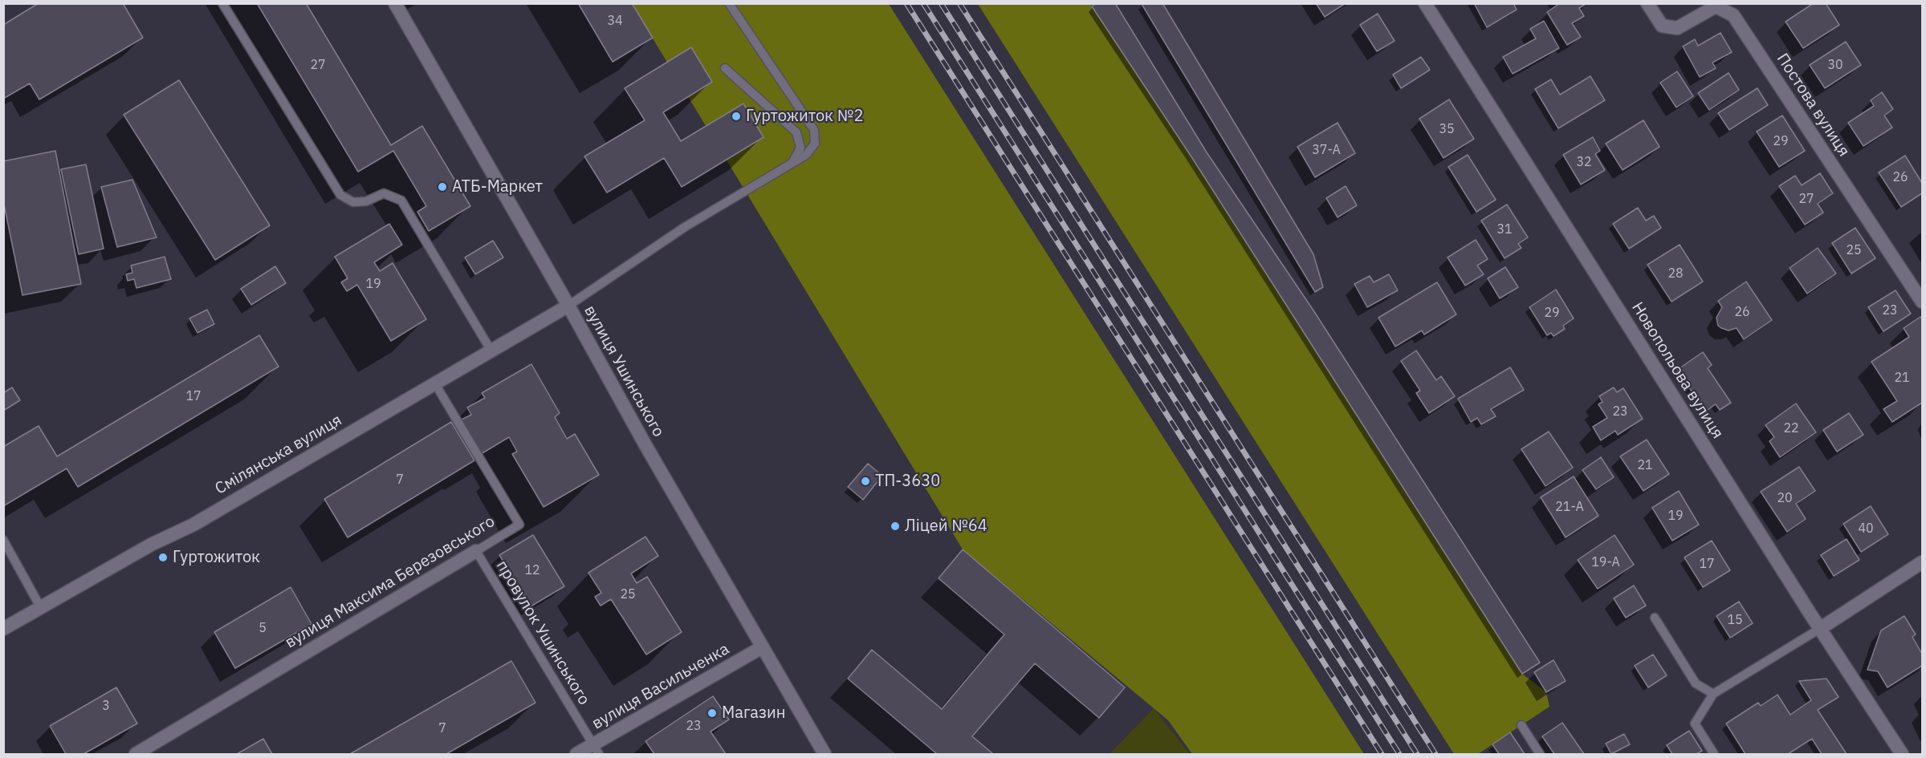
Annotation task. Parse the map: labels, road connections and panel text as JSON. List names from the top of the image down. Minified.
{"streets":{"street":["Постова вулиця","Новопольова вулиця","вулиця Ушинського","Смілянська вулиця","вулиця Максима Березовського","вулиця Васильченка"],"lane":["провулок Ушинського"]},"crossings":[["вулиця Ушинського","Смілянська вулиця"],["вулиця Ушинського","вулиця Васильченка"],["Смілянська вулиця","вулиця Максима Березовського"],["вулиця Максима Березовського","провулок Ушинського"],["провулок Ушинського","вулиця Васильченка"]],"places":["Гуртожиток №2","АТБ-Маркет","ТП-3630","Ліцей №64","Гуртожиток","Магазин"],"house_numbers":["34","27","30","35","29","37-А","32","26","27","31","25","28","19","23","26","29","21","17","23","22","21","7","20","21-А","19","40","19-А","17","12","25","15","5","3","23","7"]}
